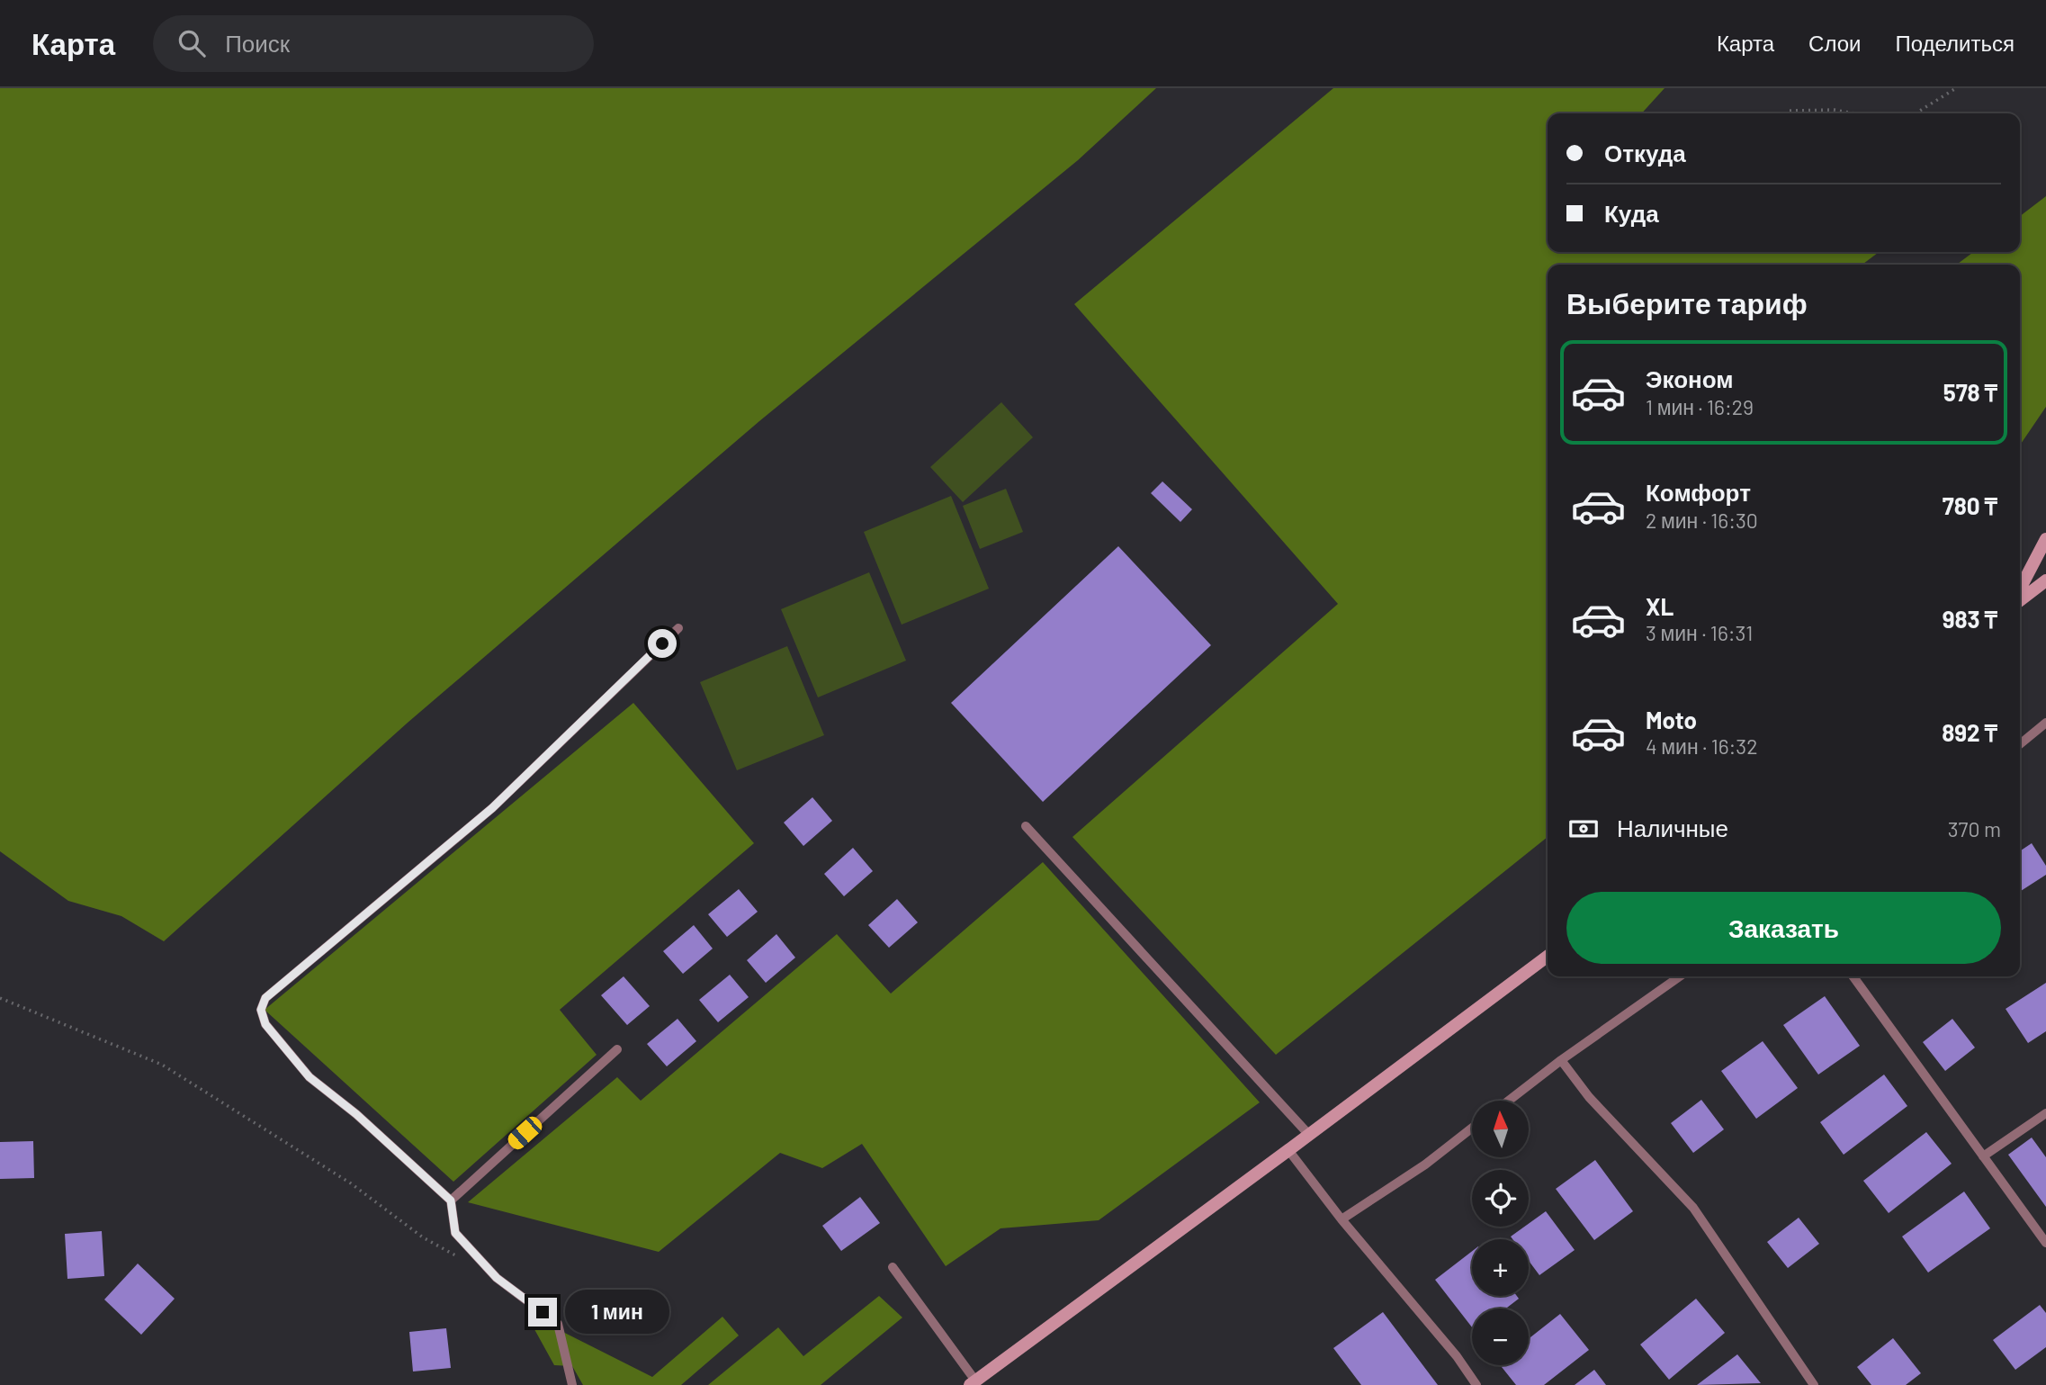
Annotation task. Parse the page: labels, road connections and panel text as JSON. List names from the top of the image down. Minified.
{"north":"top","page":{"header":"Карта","search":"Поиск","nav":["Карта","Слои","Поделиться"],"banner":["Откуда","Куда"],"heading":"Выберите тариф","list":[{"name":"Эконом","note":"1 мин · 16:29","value":"578 ₸"},{"name":"Комфорт","note":"2 мин · 16:30","value":"780 ₸"},{"name":"XL","note":"3 мин · 16:31","value":"983 ₸"},{"name":"Moto","note":"4 мин · 16:32","value":"892 ₸"}],"pay":["Наличные","370 m"],"buttons":"Заказать","map_buttons":["+","−"],"bubble":"1 мин"}}
